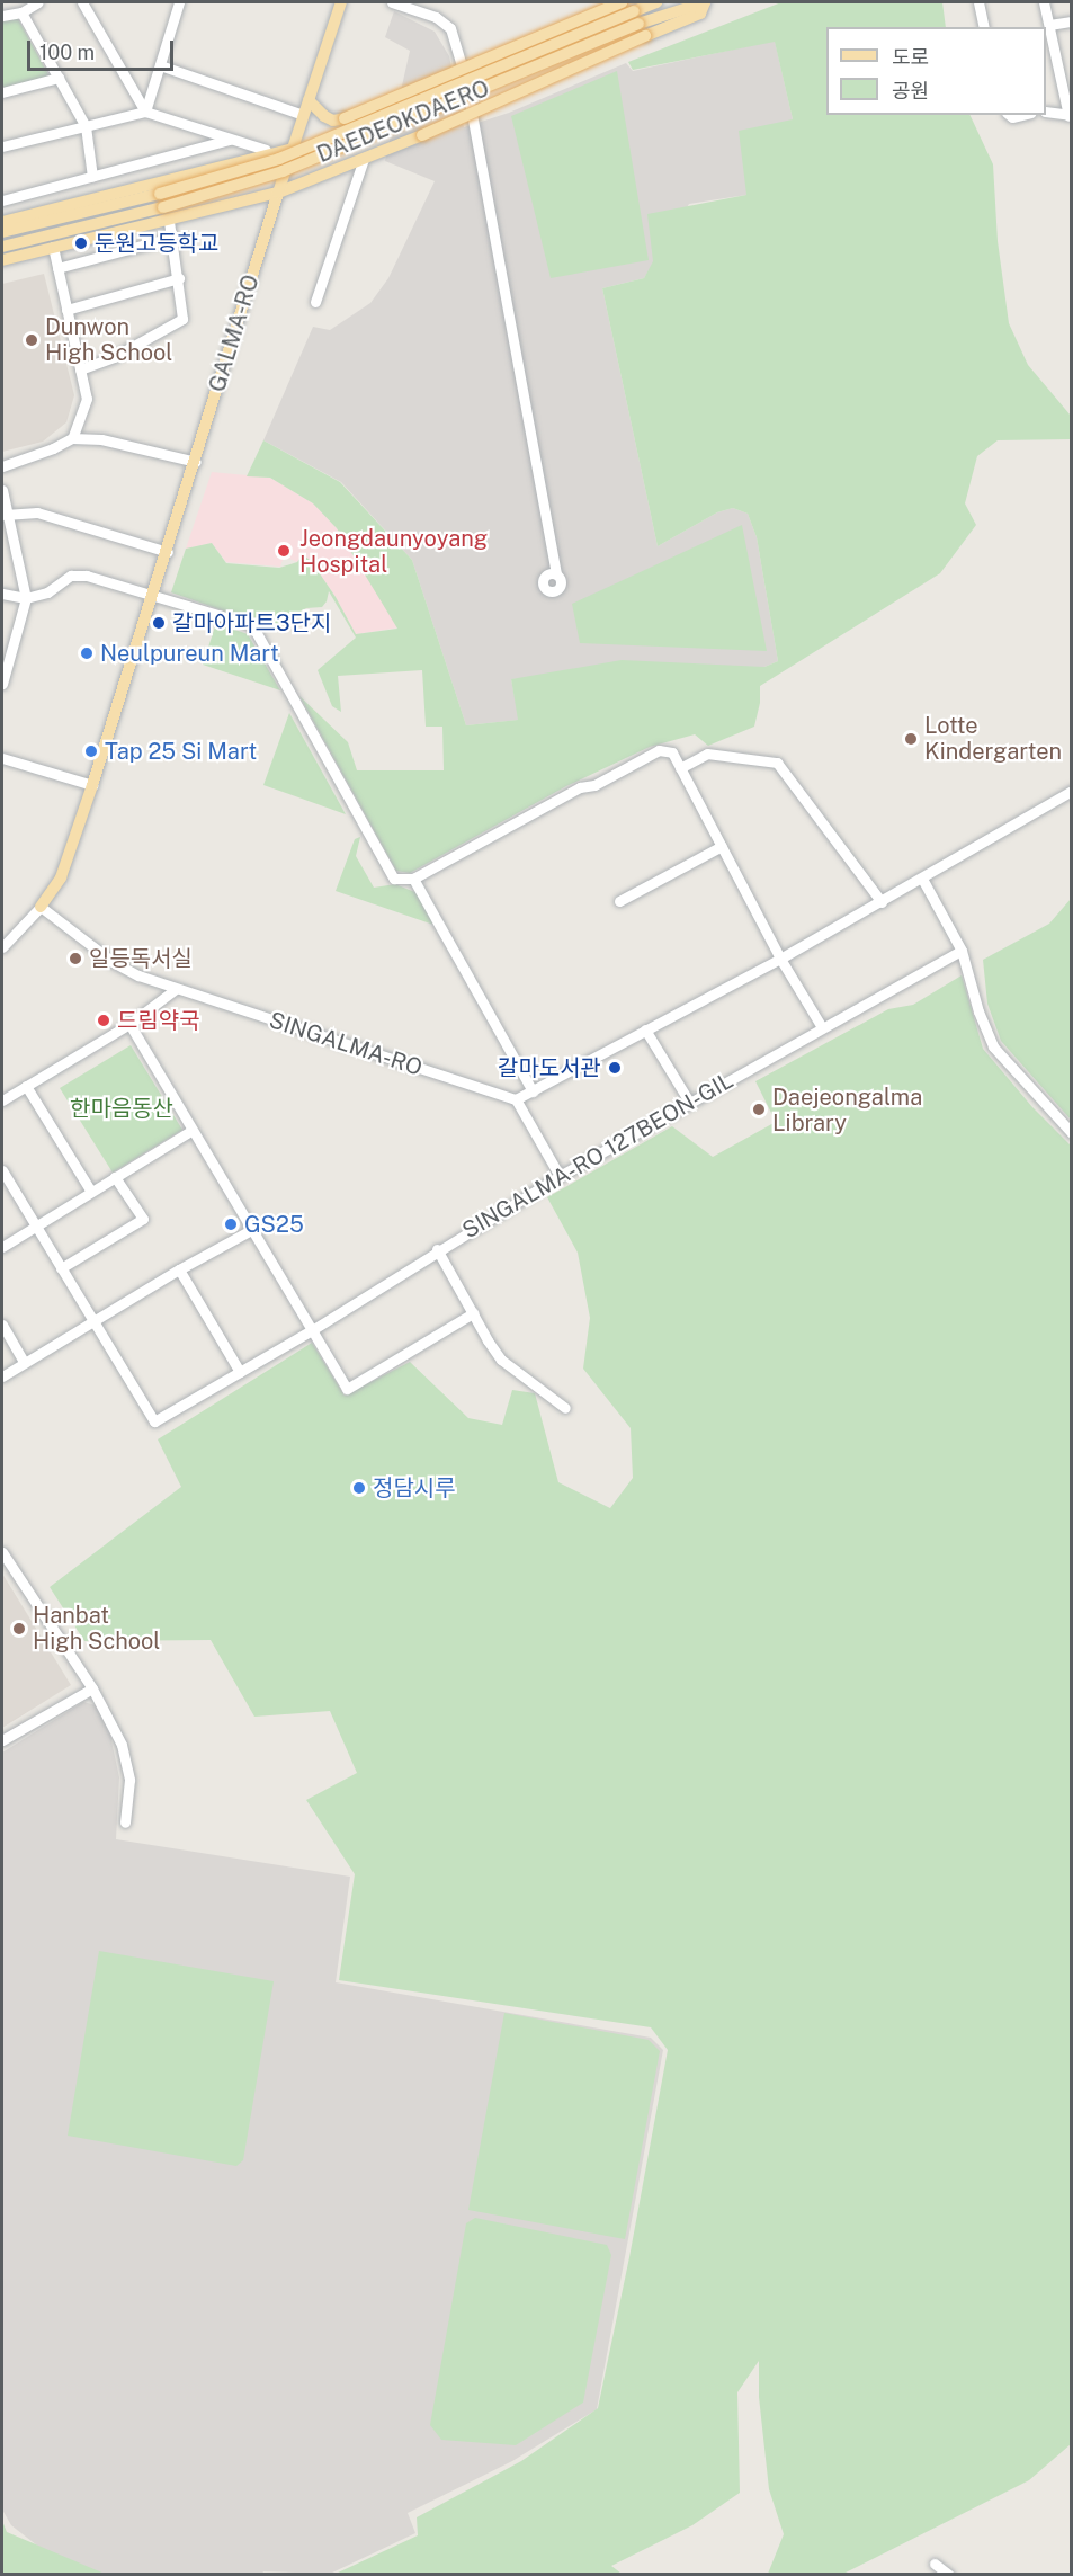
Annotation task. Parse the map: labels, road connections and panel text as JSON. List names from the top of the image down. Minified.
{"streets":{"main road":["DAEDEOKDAERO","GALMA-RO"],"street":["SINGALMA-RO","SINGALMA-RO 127BEON-GIL"]},"crossings":[["GALMA-RO","SINGALMA-RO"]],"parks":["한마음동산"],"places":["둔원고등학교","Dunwon High School","Jeongdaunyoyang Hospital","갈마아파트3단지","Neulpureun Mart","Lotte Kindergarten","Tap 25 Si Mart","일등독서실","드림약국","갈마도서관","Daejeongalma Library","GS25","정담시루","Hanbat High School"],"legend":["도로","공원"],"scale_bar":"100 m"}
